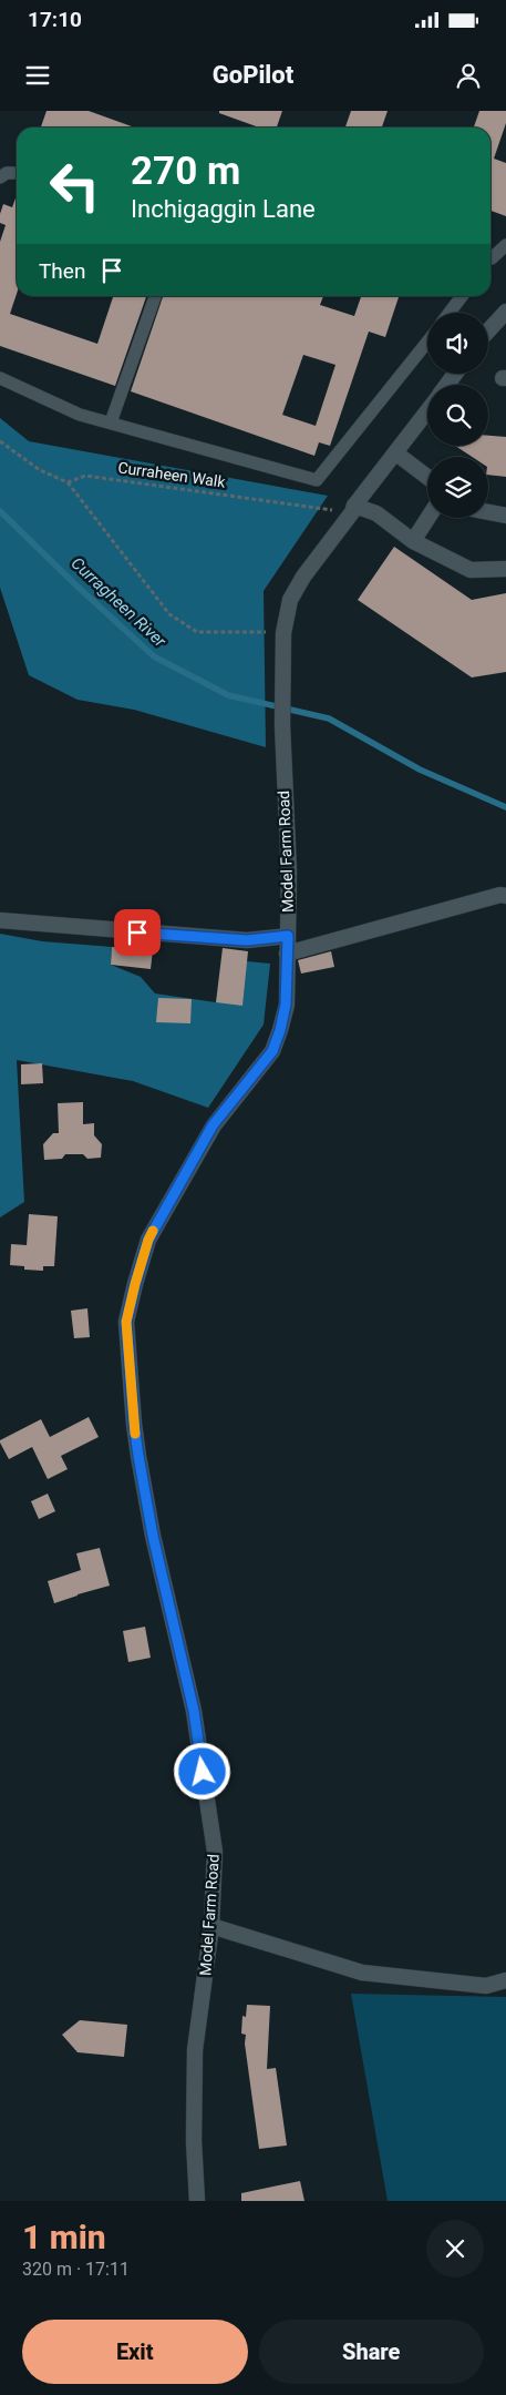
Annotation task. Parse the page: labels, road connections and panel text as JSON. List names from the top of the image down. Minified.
{"streets":{"main road":["Model Farm Road"],"path":["Curraheen Walk"]},"crossings":[["Curraheen Walk","Model Farm Road"]],"water":["Curragheen River"],"page":{"status":"17:10","header":"GoPilot","turn":["270 m","Inchigaggin Lane"],"then":"Then","heading":["1 min","320 m · 17:11"],"buttons":["Exit","Share"]}}
